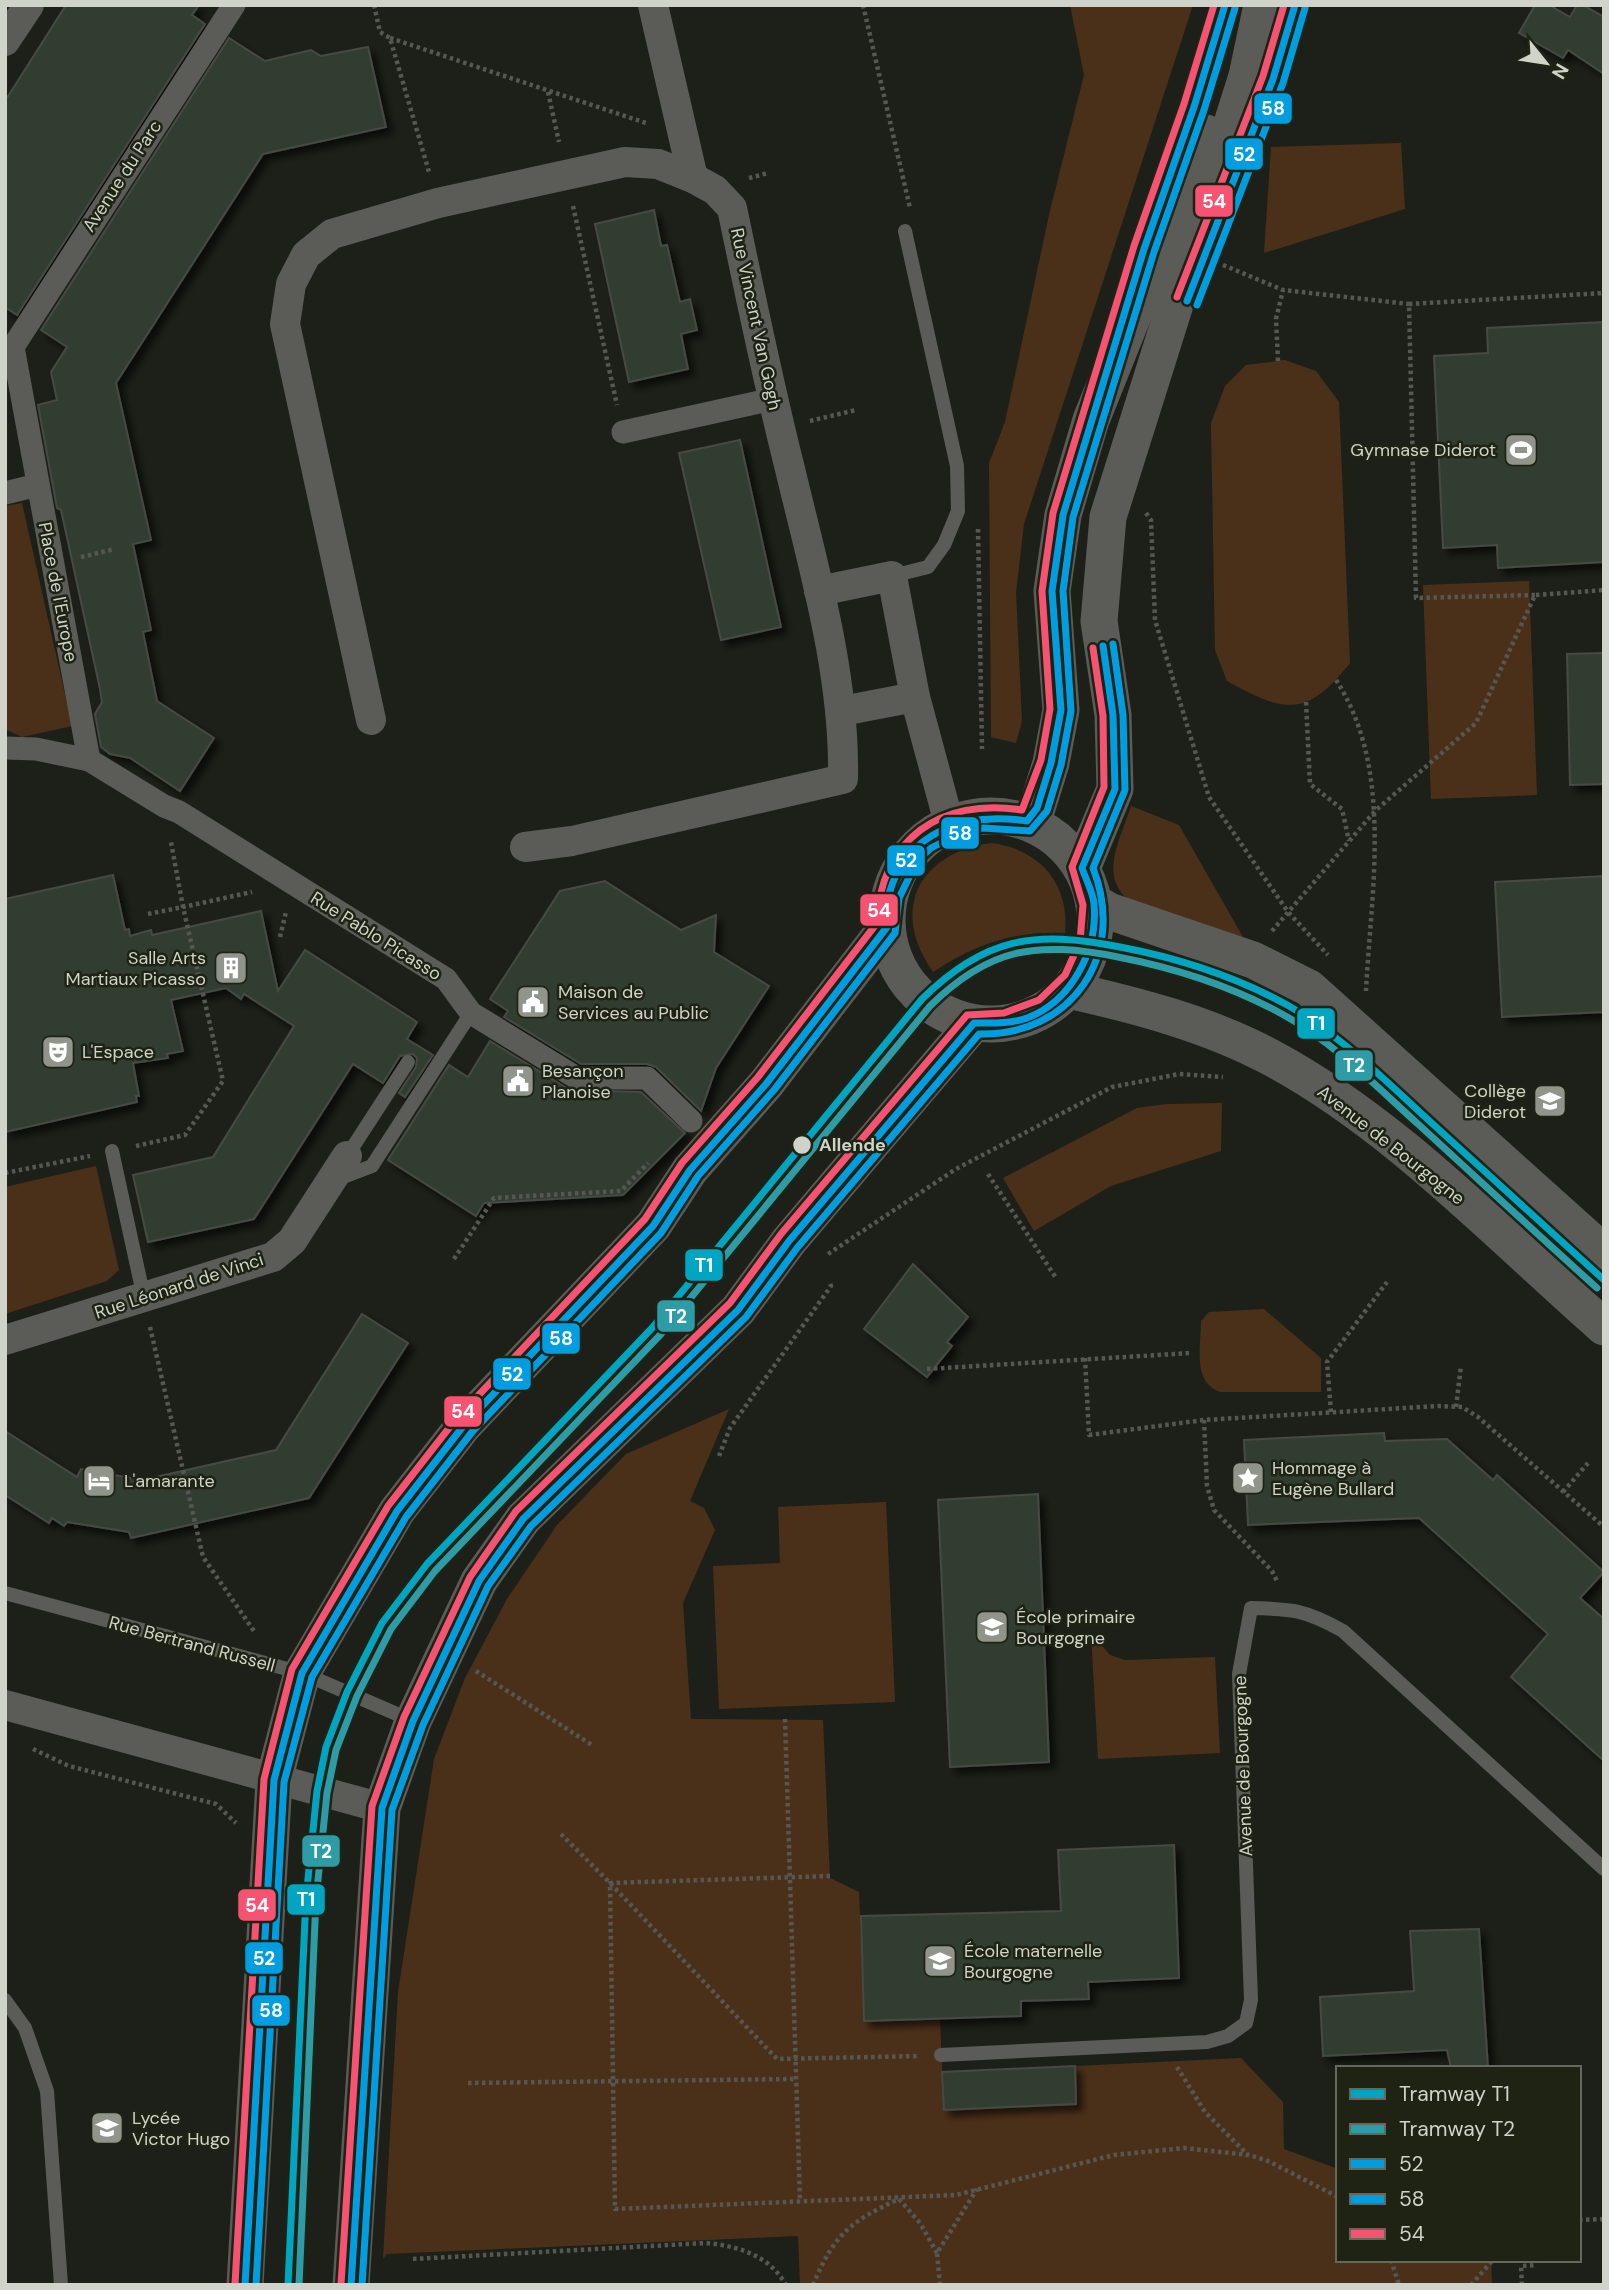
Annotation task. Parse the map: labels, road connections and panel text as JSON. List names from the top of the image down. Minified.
{"streets":{"street":["Avenue du Parc","Rue Vincent Van Gogh","Place de l'Europe","Rue Pablo Picasso","Avenue de Bourgogne","Rue Léonard de Vinci"],"lane":["Rue Bertrand Russell"]},"crossings":[["Avenue du Parc","Place de l'Europe"],["Place de l'Europe","Rue Pablo Picasso"]],"places":{"sports":["Gymnase Diderot"],"building":["Salle Arts Martiaux Picasso"],"public building":["Maison de Services au Public","Besançon Planoise"],"theatre":["L'Espace"],"school or university":["Collège Diderot","École primaire Bourgogne","École maternelle Bourgogne","Lycée Victor Hugo"],"other":["Allende"],"place":["Hommage à Eugène Bullard"],"hotel":["L'amarante"]},"lines":["transit line 52","transit line 54","transit line 58","tram line T1","tram line T2"],"legend":["Tramway T1","Tramway T2","52","58","54"],"north":"bottom right"}
